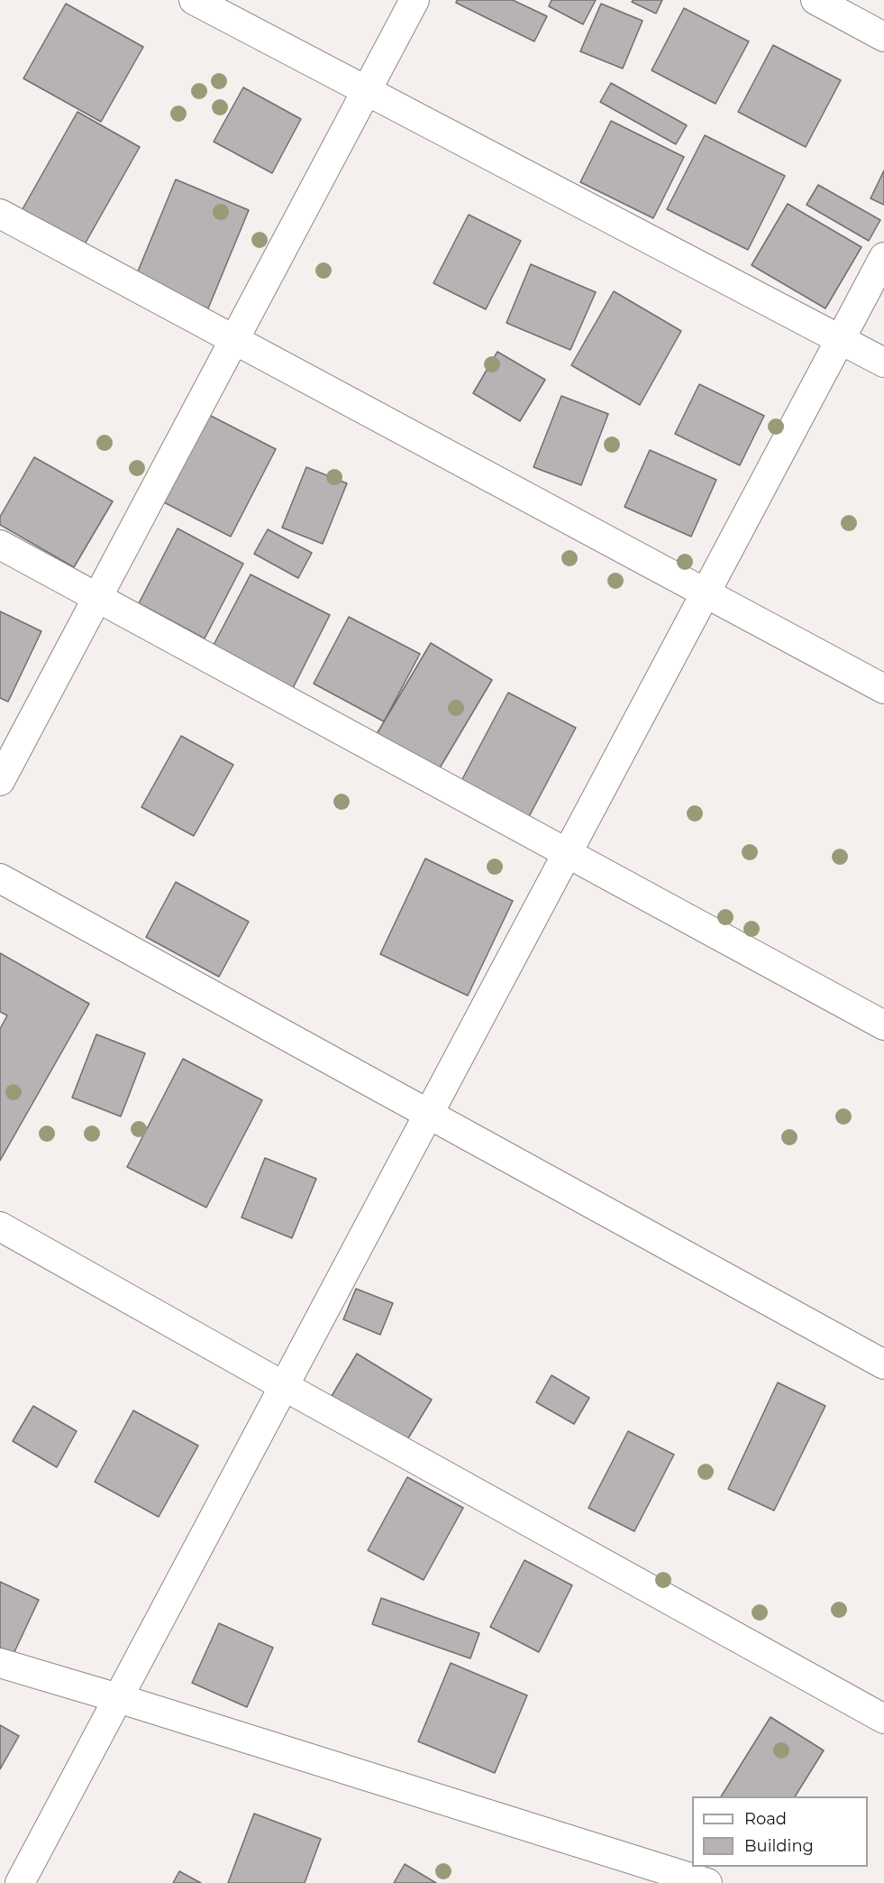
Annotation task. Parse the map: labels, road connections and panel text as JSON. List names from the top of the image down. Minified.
{"legend":["Road","Building"]}
